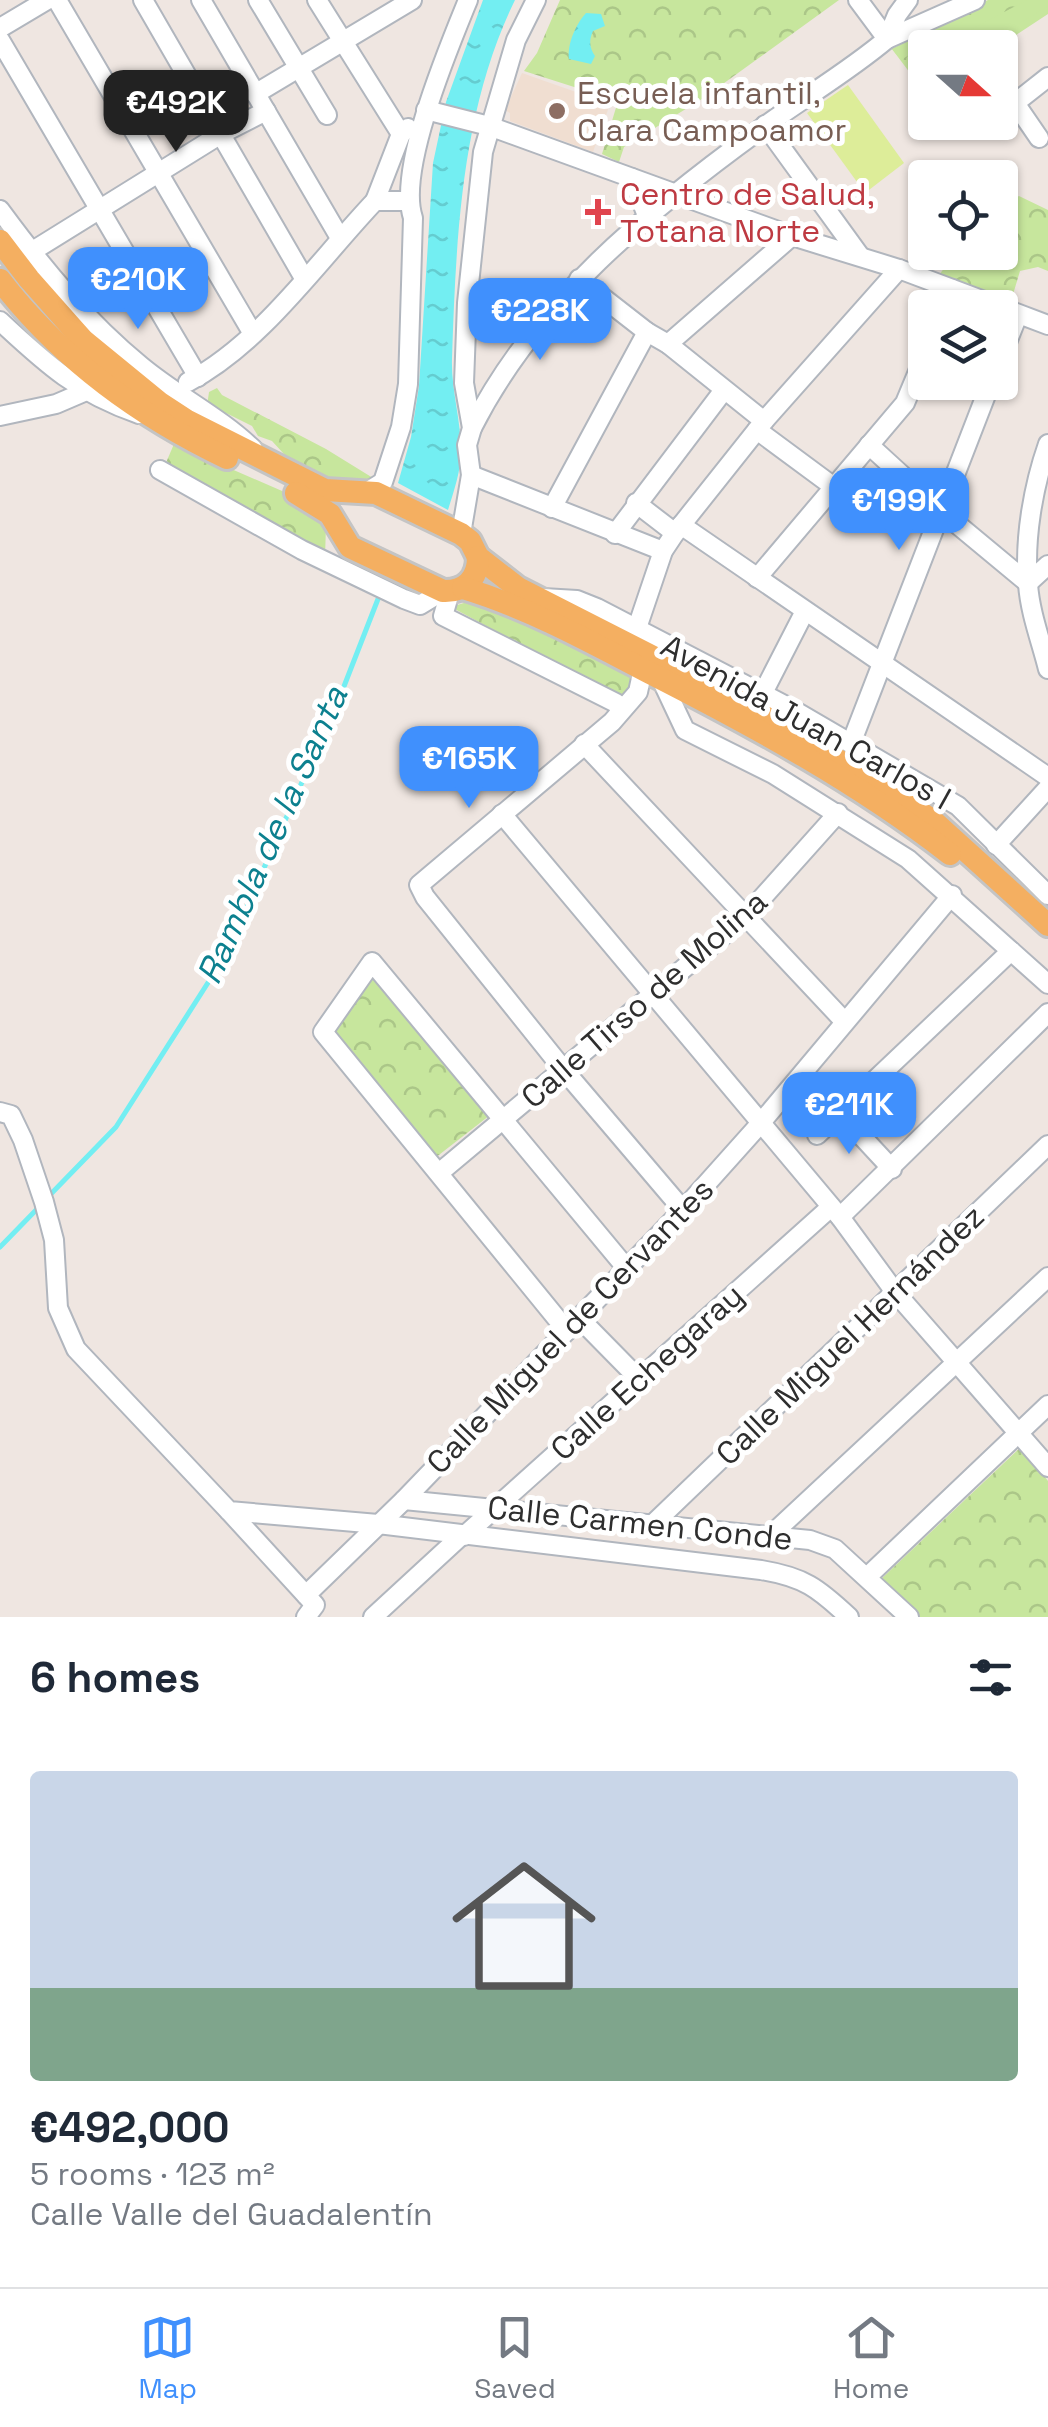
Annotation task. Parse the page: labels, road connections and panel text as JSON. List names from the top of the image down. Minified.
{"streets":{"street":["Avenida Juan Carlos I","Calle Tirso de Molina","Calle Miguel de Cervantes","Calle Miguel Hernández","Calle Echegaray","Calle Carmen Conde"]},"crossings":[["Avenida Juan Carlos I","Calle Tirso de Molina"],["Avenida Juan Carlos I","Calle Miguel de Cervantes"],["Calle Miguel de Cervantes","Calle Carmen Conde"],["Calle Miguel Hernández","Calle Carmen Conde"],["Calle Echegaray","Calle Carmen Conde"]],"water":["Rambla de la Santa"],"places":{"other":["Escuela infantil, Clara Campoamor"],"health":["Centro de Salud, Totana Norte"]},"north":"right","page":{"price":["€492K","€210K","€228K","€199K","€165K","€211K"],"heading":"6 homes","list":[{"name":"€492,000","note":"5 rooms · 123 m² · Calle Valle del Guadalentín"}],"tabs":["Map","Saved","Home"]}}
